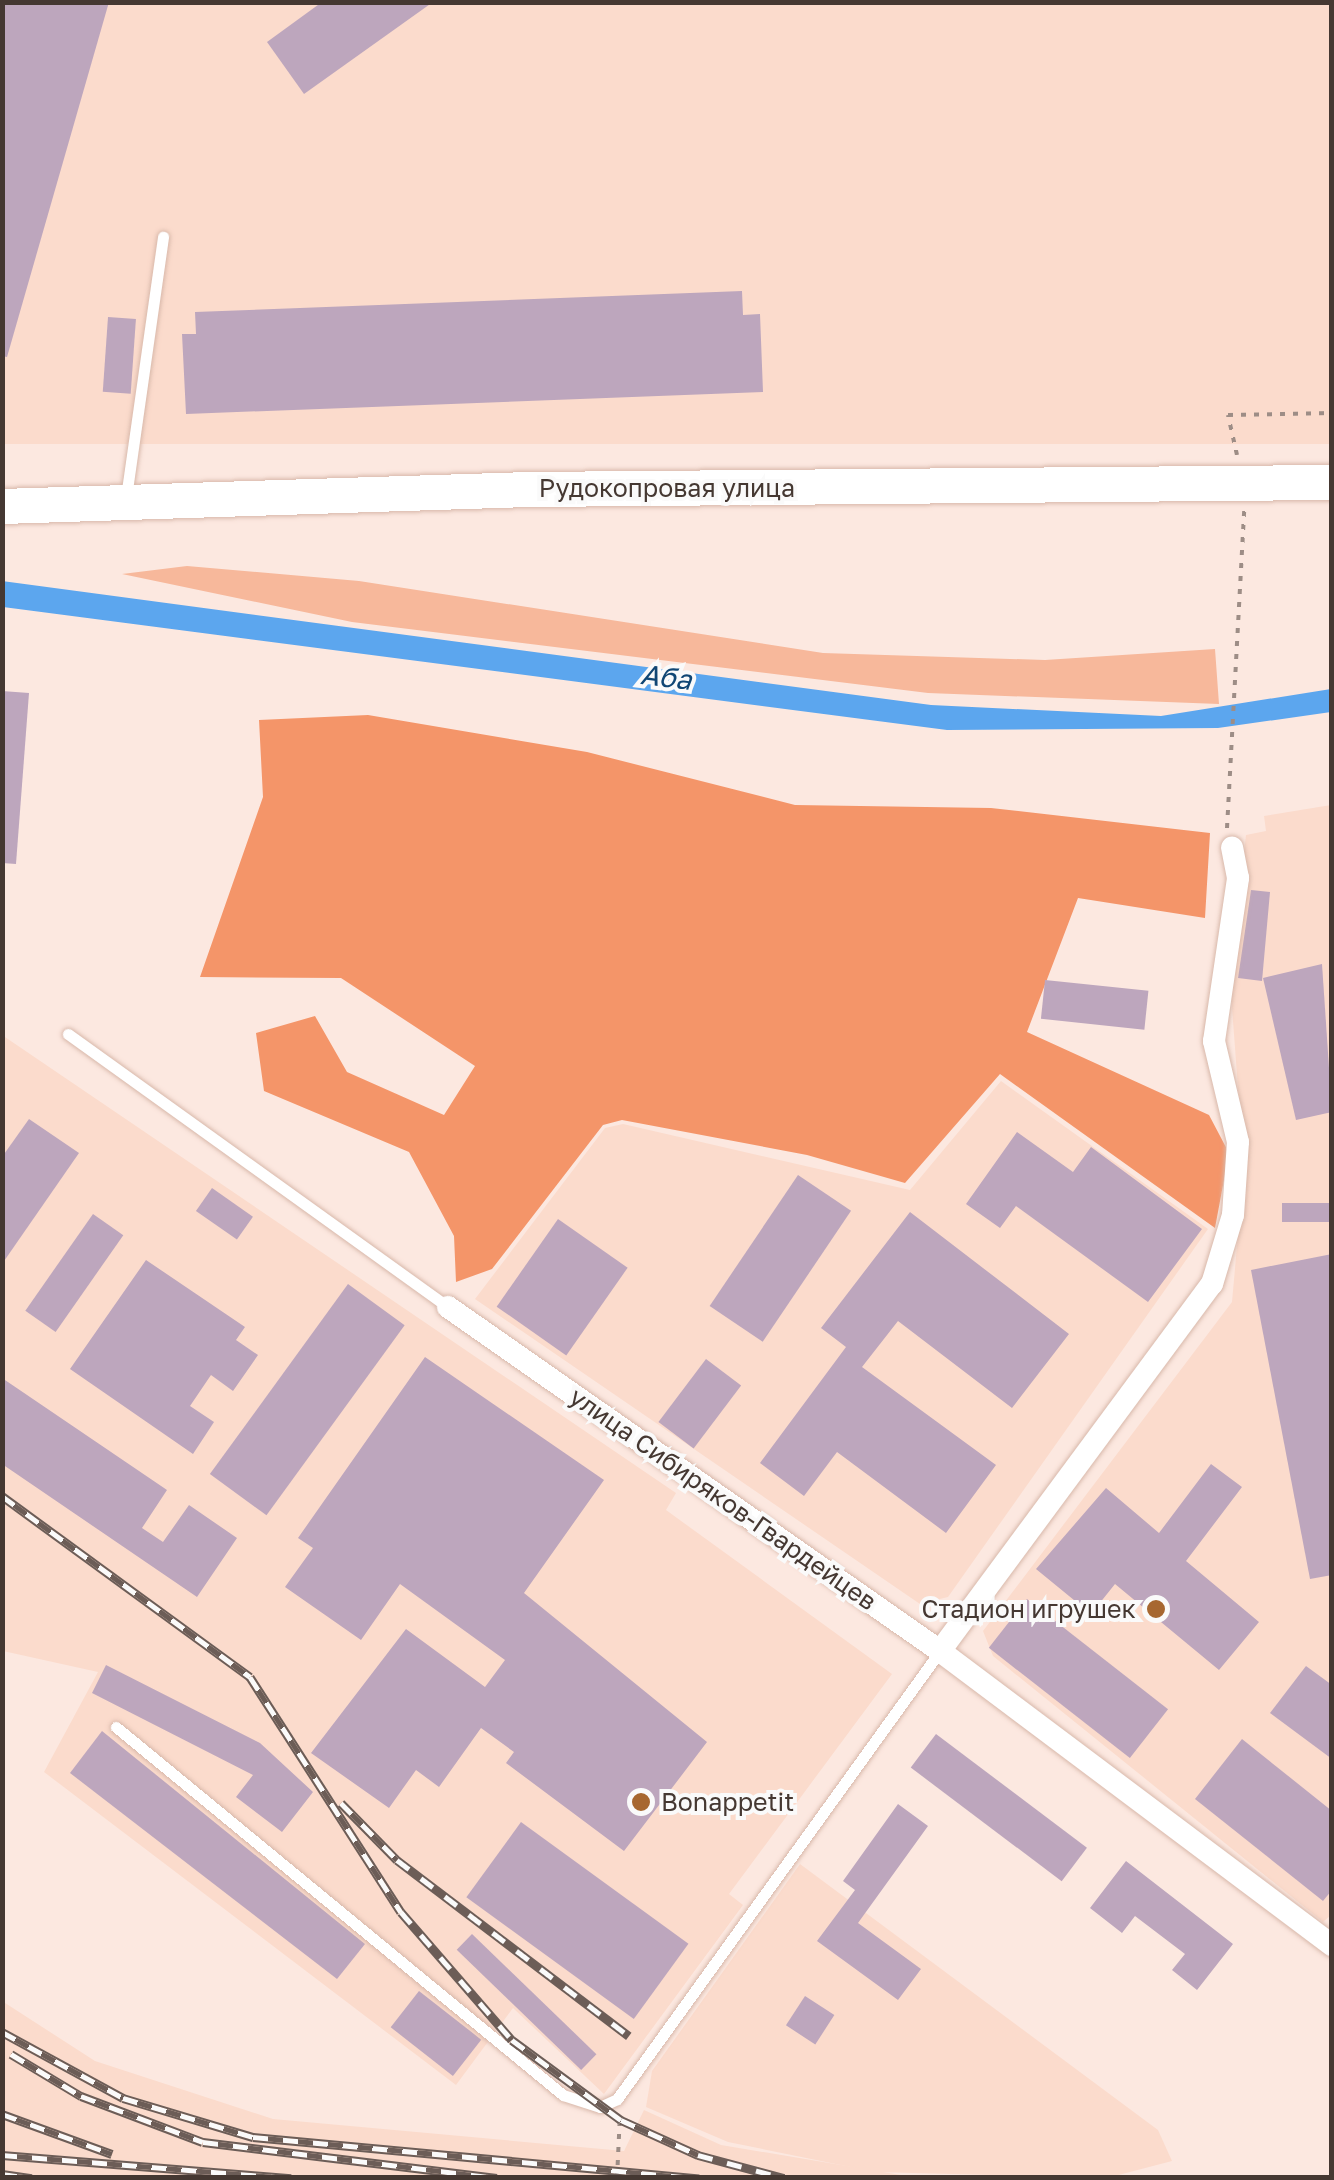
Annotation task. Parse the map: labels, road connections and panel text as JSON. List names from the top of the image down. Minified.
{"streets":{"main road":["Рудокопровая улица"],"street":["улица Сибиряков-Гвардейцев"]},"water":["Аба"],"places":["Стадион игрушек","Bonappetit"]}
